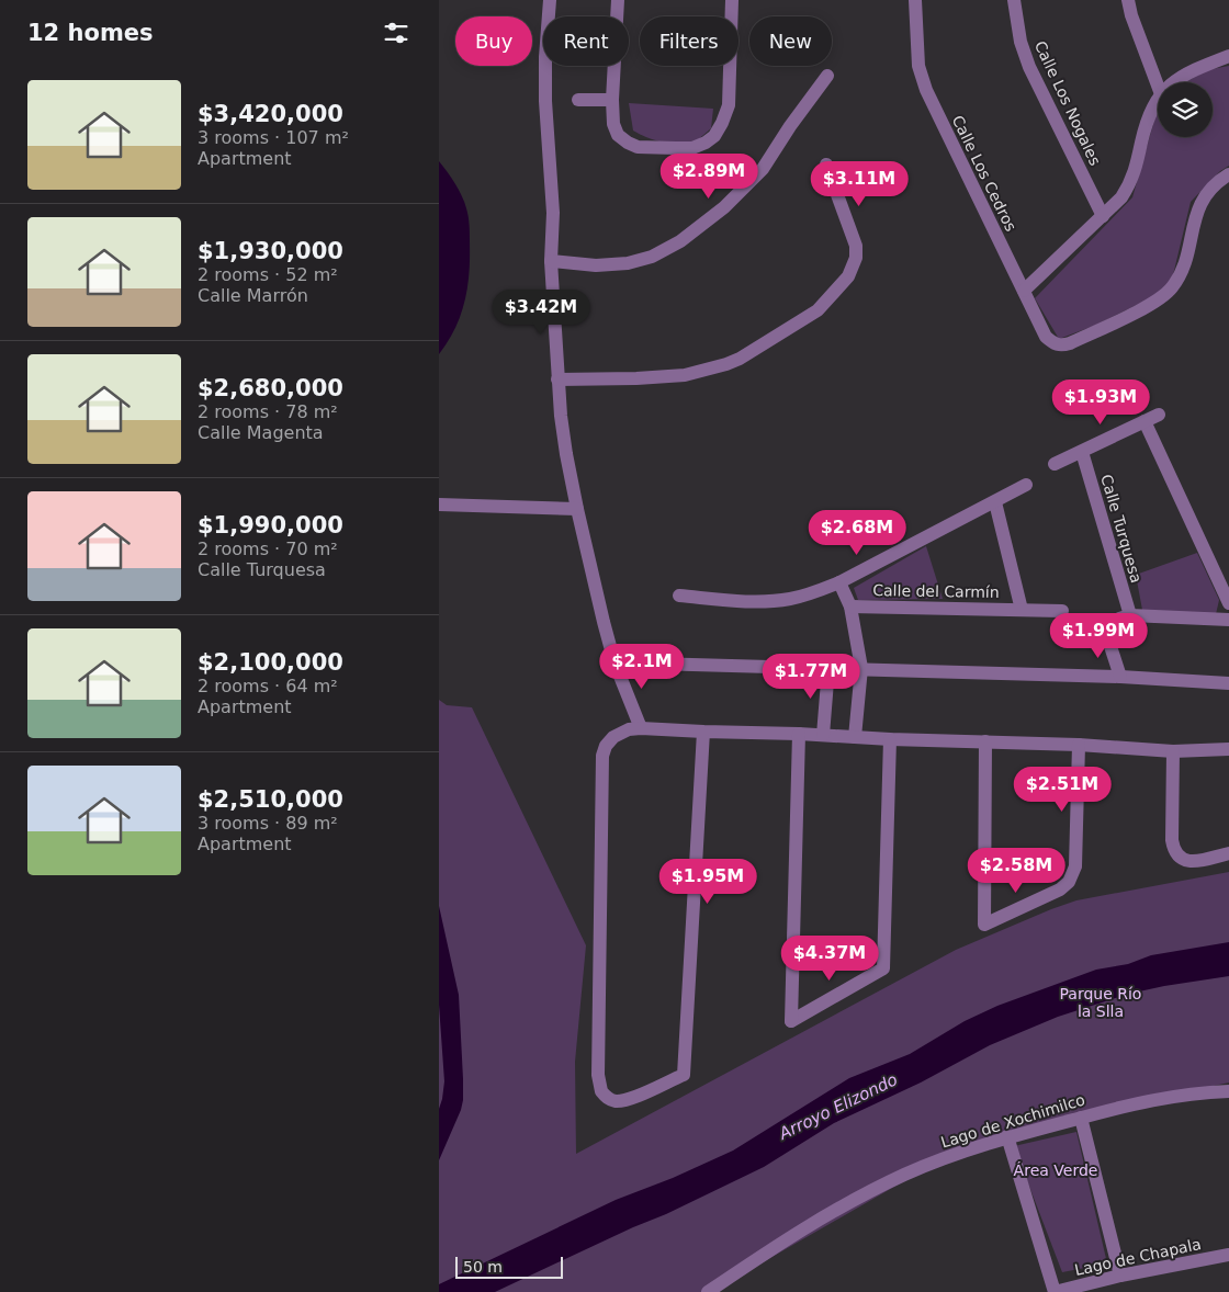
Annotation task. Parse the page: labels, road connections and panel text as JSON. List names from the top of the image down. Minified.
{"streets":{"street":["Calle Los Nogales","Calle Los Cedros","Calle Turquesa","Calle del Carmín","Lago de Xochimilco","Lago de Chapala"]},"water":["Arroyo Elizondo"],"parks":["Parque Río la Slla","Área Verde"],"scale_bar":"50 m","page":{"heading":"12 homes","chip":["Buy","Rent","Filters","New"],"list":[{"name":"$3,420,000","note":"3 rooms · 107 m² · Apartment"},{"name":"$1,930,000","note":"2 rooms · 52 m² · Calle Marrón"},{"name":"$2,680,000","note":"2 rooms · 78 m² · Calle Magenta"},{"name":"$1,990,000","note":"2 rooms · 70 m² · Calle Turquesa"},{"name":"$2,100,000","note":"2 rooms · 64 m² · Apartment"},{"name":"$2,510,000","note":"3 rooms · 89 m² · Apartment"}],"price":["$2.89M","$3.11M","$3.42M","$1.93M","$2.68M","$1.99M","$2.1M","$1.77M","$2.51M","$2.58M","$1.95M","$4.37M"],"scale":"50 m"}}
